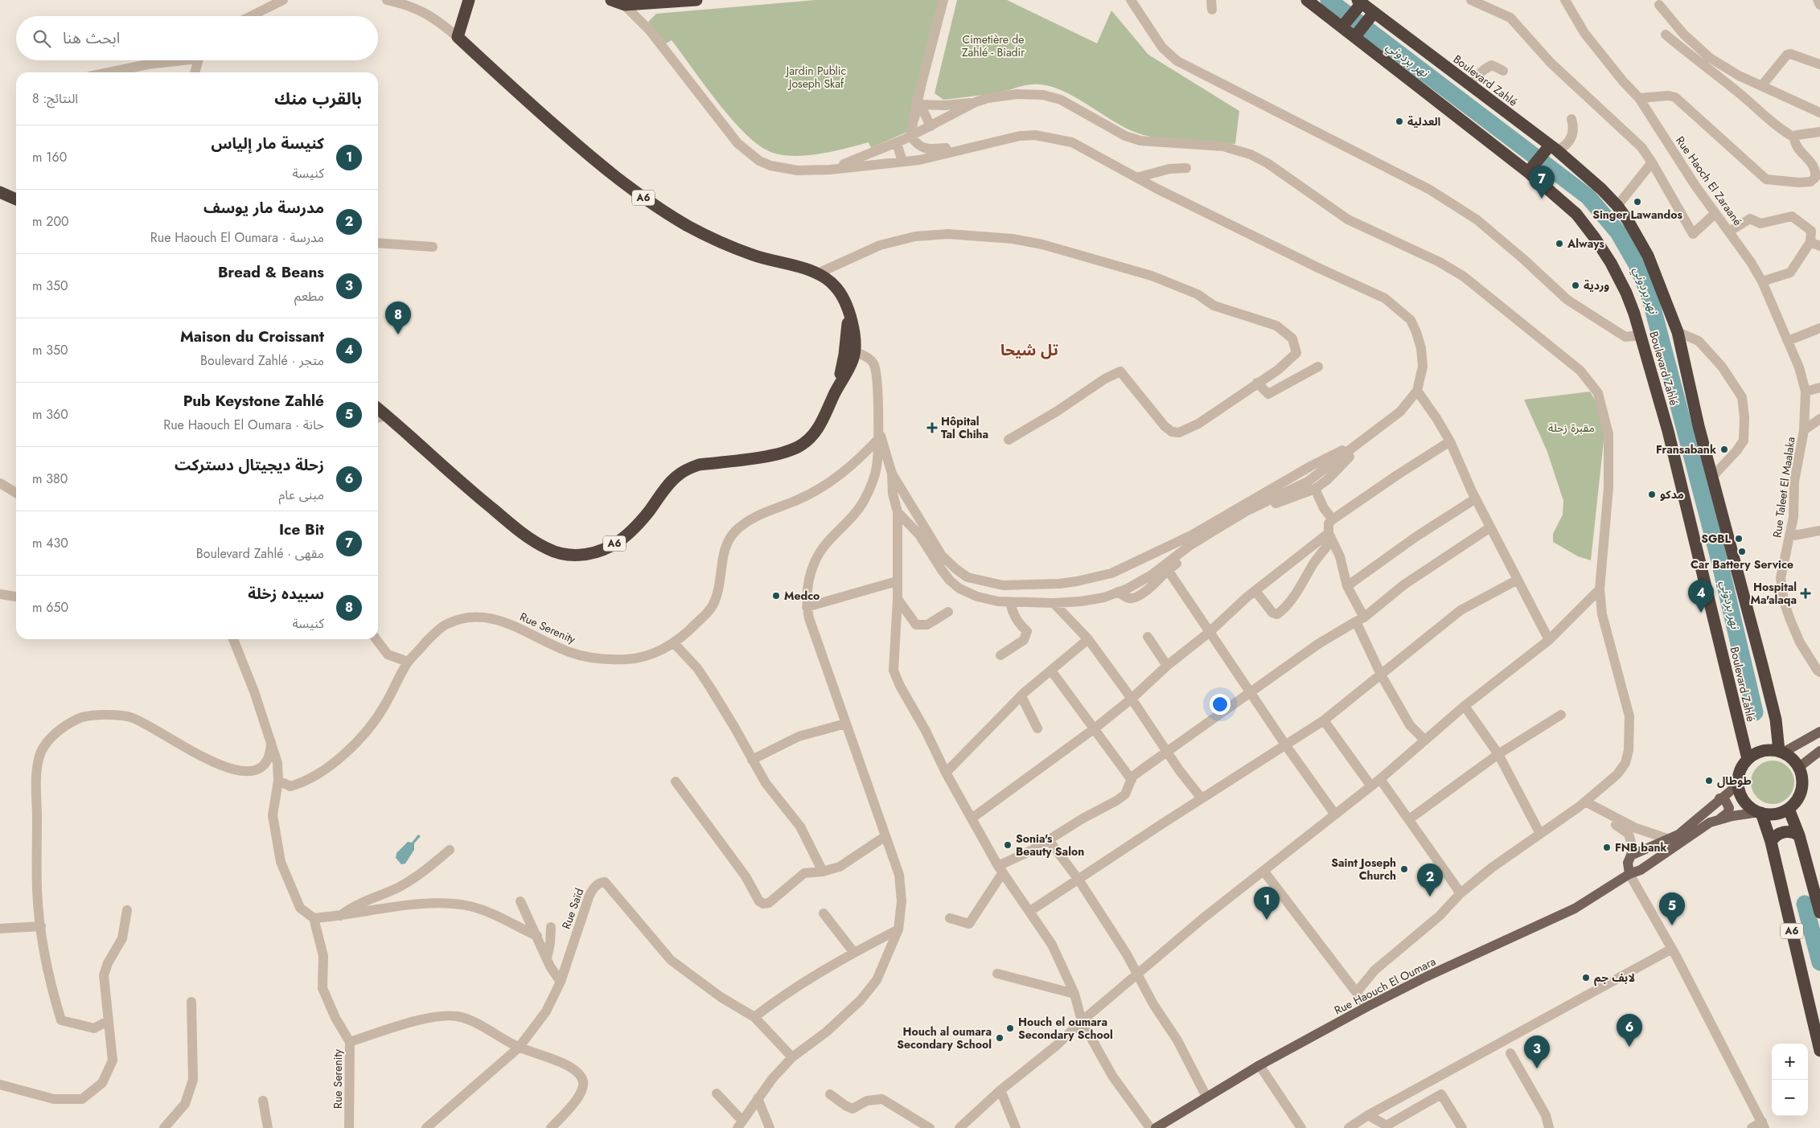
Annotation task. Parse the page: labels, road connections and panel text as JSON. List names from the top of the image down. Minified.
{"streets":{"highway":["Boulevard Zahlé","A6"],"main road":["Rue Haouch El Oumara"],"street":["Rue Haoch El Zaraané","Rue Taleet El Maalaka","Rue Serenity","Rue Saïd"]},"crossings":[["Boulevard Zahlé","A6"],["Boulevard Zahlé","Rue Haouch El Oumara"],["Rue Haoch El Zaraané","Rue Taleet El Maalaka"],["A6","Rue Haouch El Oumara"]],"districts":["تل شيحا"],"water":["نهر بردوني"],"parks":["Cimetière de Zahlé - Biadir","Jardin Public Joseph Skaf","مقبرة زحلة"],"places":{"other":["العدلية","Singer Lawandos","Always","وردية","Fransabank","مدكو","SGBL","Car Battery Service","Medco","طوطال","Sonia's Beauty Salon","FNB bank","Saint Joseph Church","لابف جم","Houch el oumara Secondary School","Houch al oumara Secondary School"],"health":["Hôpital Tal Chiha","Hospital Ma'alaqa"]},"page":{"search":"ابحث هنا","heading":["بالقرب منك","النتائج: 8"],"list":[{"mark":"1","name":"كنيسة مار إلياس","note":"كنيسة","value":"160 m"},{"mark":"2","name":"مدرسة مار يوسف","note":"مدرسة · Rue Haouch El Oumara","value":"200 m"},{"mark":"3","name":"Bread & Beans","note":"مطعم","value":"350 m"},{"mark":"4","name":"Maison du Croissant","note":"متجر · Boulevard Zahlé","value":"350 m"},{"mark":"5","name":"Pub Keystone Zahlé","note":"حانة · Rue Haouch El Oumara","value":"360 m"},{"mark":"6","name":"زحلة ديجيتال دستركت","note":"مبنى عام","value":"380 m"},{"mark":"7","name":"Ice Bit","note":"مقهى · Boulevard Zahlé","value":"430 m"},{"mark":"8","name":"سبيده زخلة","note":"كنيسة","value":"650 m"}],"pins":["7","8","4","2","1","5","6","3"],"map_buttons":["+","−"]}}
